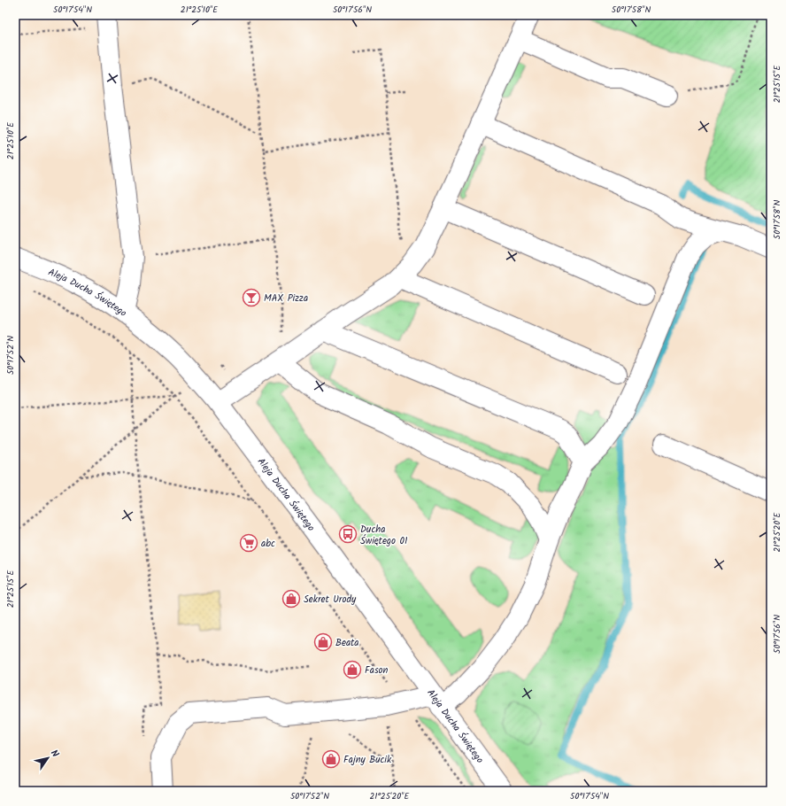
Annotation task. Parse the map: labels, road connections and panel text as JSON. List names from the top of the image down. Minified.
{"streets":{"street":["Aleja Ducha Świętego"]},"places":{"bar":["MAX Pizza"],"bus stop":["Ducha Świętego 01"],"supermarket":["abc"],"shop":["Sekret Urody","Beata","Fason","Fajny Bucik"]},"north":"top right","coordinates":["50°17'54\"N","21°25'10\"E","50°17'56\"N","50°17'58\"N","21°25'15\"E","50°17'52\"N","21°25'20\"E"]}
